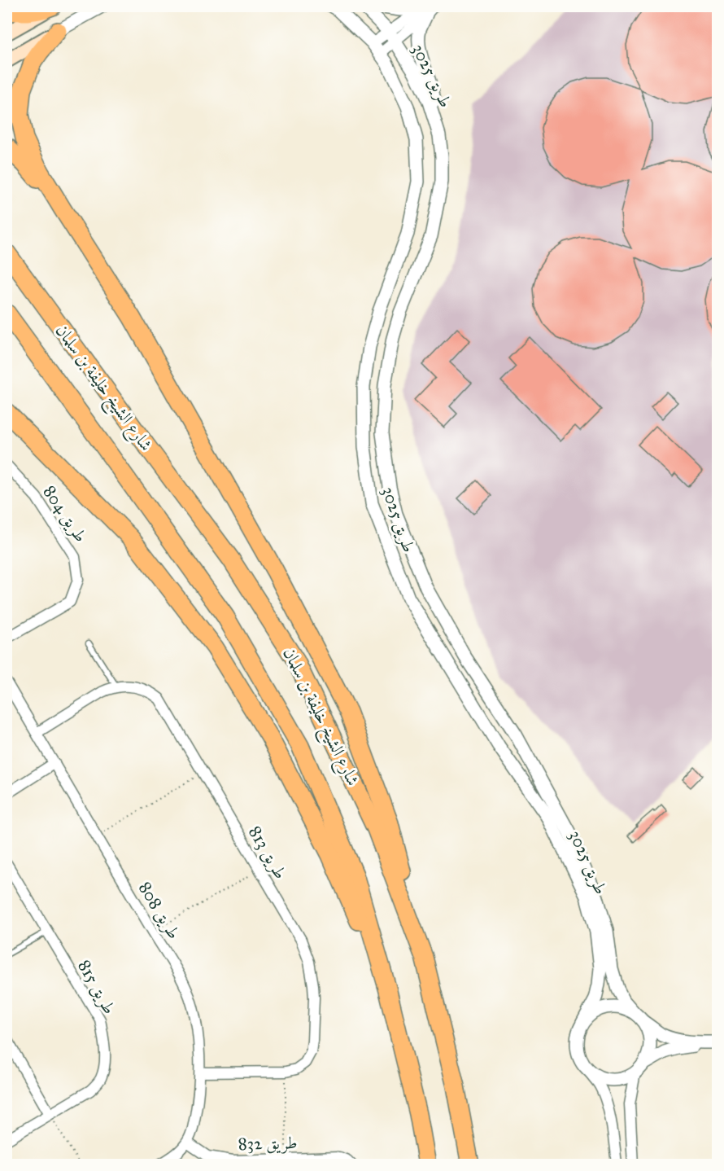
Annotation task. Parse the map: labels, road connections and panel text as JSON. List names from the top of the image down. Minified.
{"streets":{"highway":["شارع الشيخ خليفة بن سلمان"],"street":["طريق 3025","طريق 804","طريق 813","طريق 808","طريق 815","طريق 832"]},"crossings":[["طريق 813","طريق 808"],["طريق 808","طريق 832"]]}
